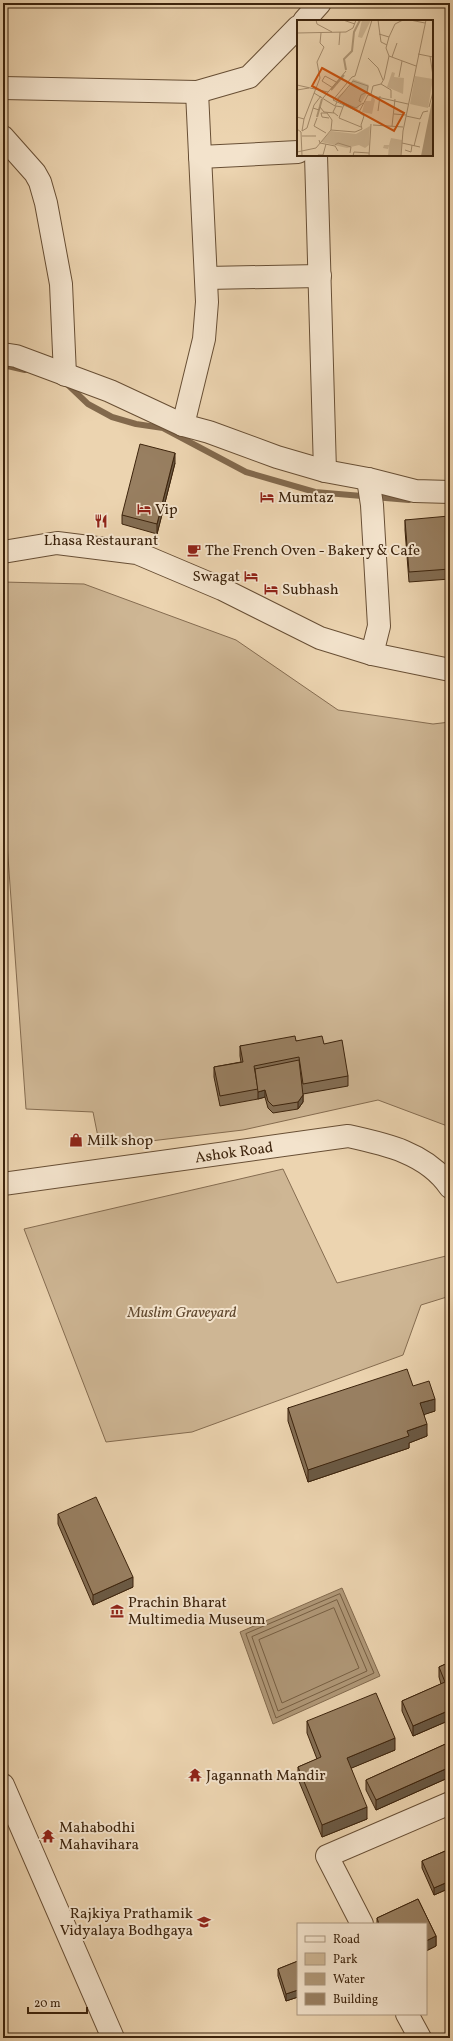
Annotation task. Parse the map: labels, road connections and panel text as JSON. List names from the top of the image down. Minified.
{"streets":{"street":["Ashok Road"]},"parks":["Muslim Graveyard"],"places":{"hotel":["Mumtaz","Vip","Swagat","Subhash"],"restaurant":["Lhasa Restaurant"],"cafe":["The French Oven - Bakery & Cafe"],"shop":["Milk shop"],"museum":["Prachin Bharat Multimedia Museum"],"temple":["Jagannath Mandir","Mahabodhi Mahavihara"],"school or university":["Rajkiya Prathamik Vidyalaya Bodhgaya"]},"legend":["Road","Park","Water","Building"],"scale_bar":"20 m"}
